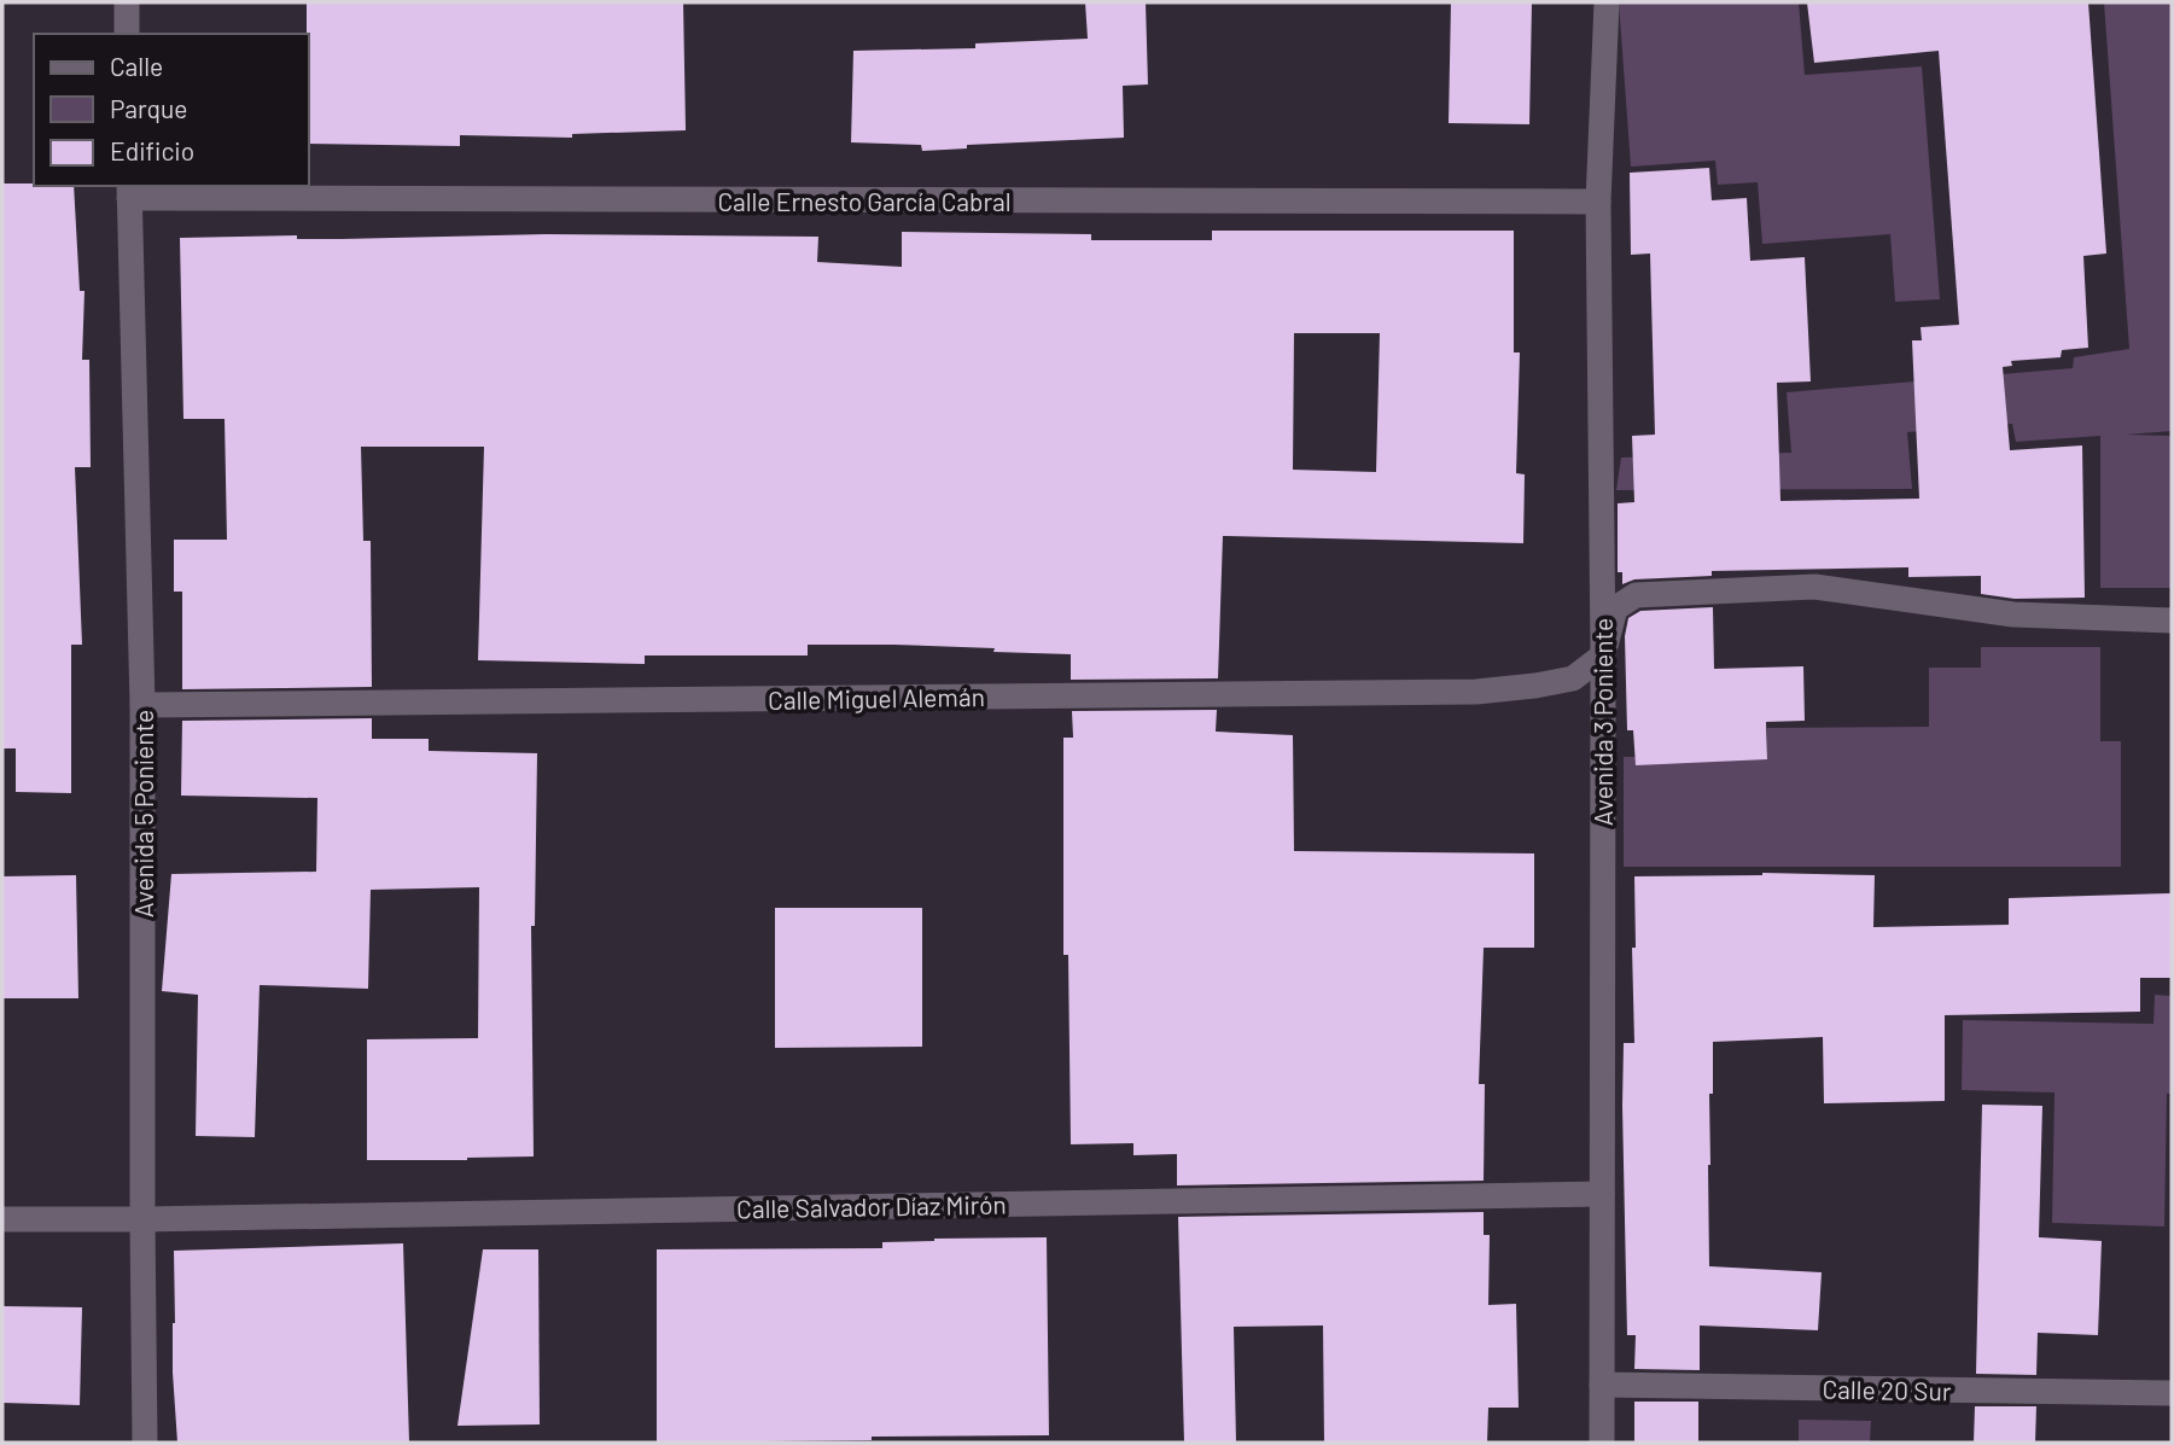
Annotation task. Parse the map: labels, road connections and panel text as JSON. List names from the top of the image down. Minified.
{"streets":{"street":["Calle Ernesto García Cabral","Calle Miguel Alemán","Avenida 3 Poniente","Avenida 5 Poniente","Calle Salvador Díaz Mirón","Calle 20 Sur"]},"crossings":[["Calle Ernesto García Cabral","Avenida 3 Poniente"],["Calle Ernesto García Cabral","Avenida 5 Poniente"],["Calle Miguel Alemán","Avenida 3 Poniente"],["Calle Miguel Alemán","Avenida 5 Poniente"],["Avenida 3 Poniente","Calle Salvador Díaz Mirón"],["Avenida 3 Poniente","Calle 20 Sur"],["Avenida 5 Poniente","Calle Salvador Díaz Mirón"]],"legend":["Calle","Parque","Edificio"]}
